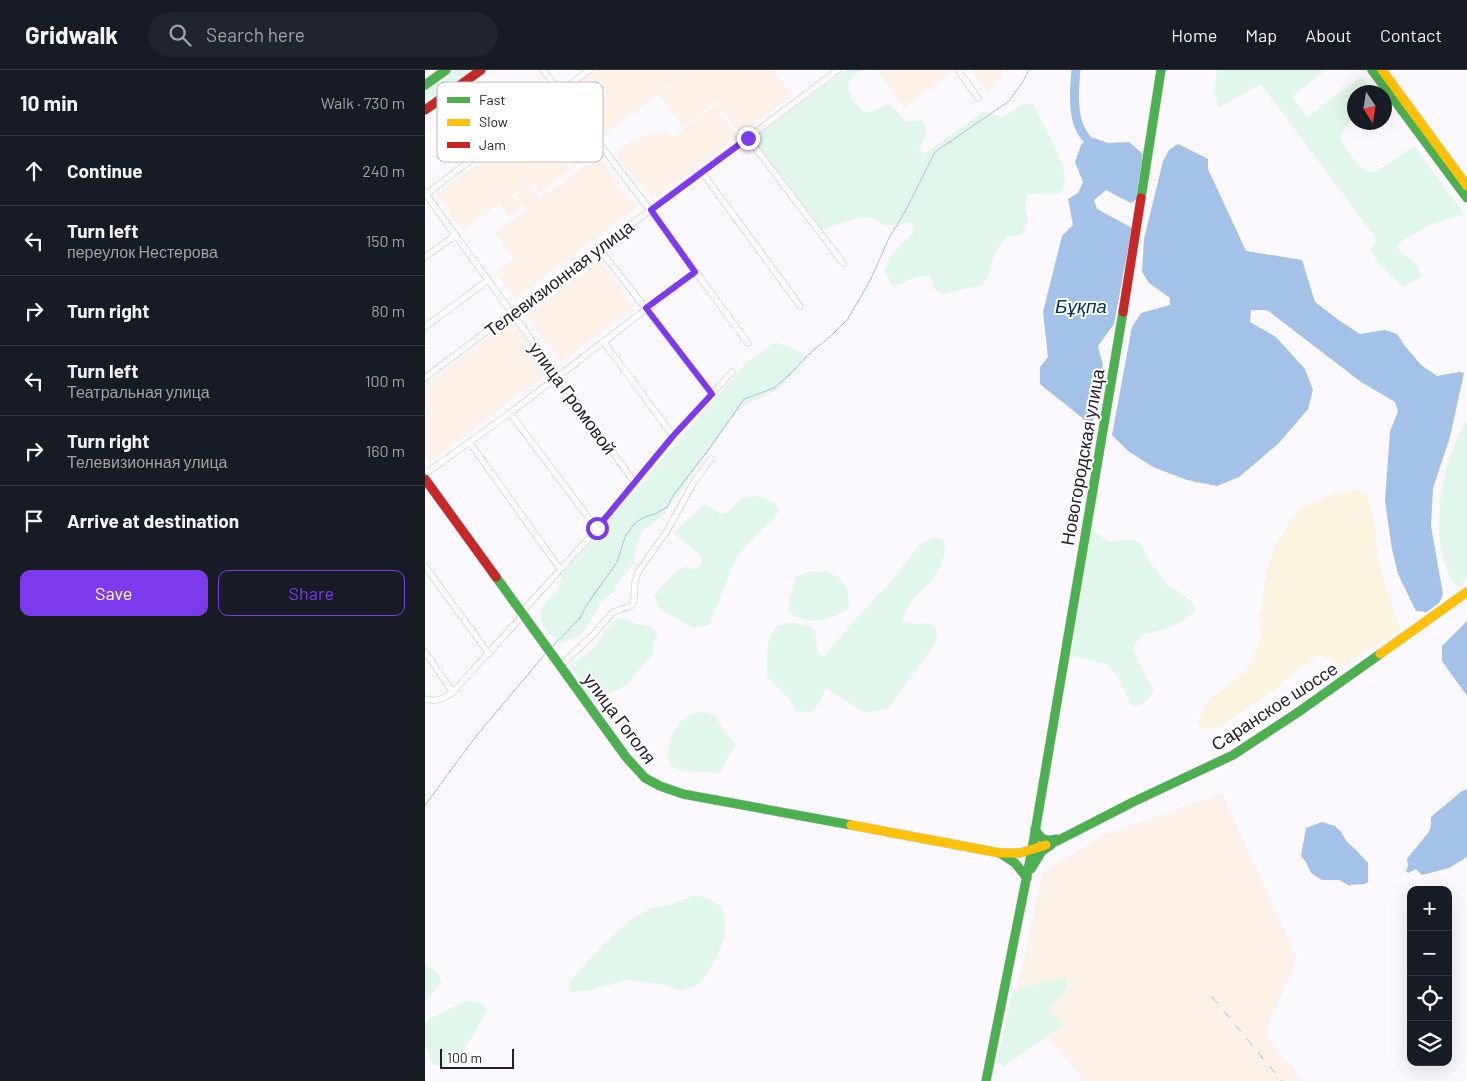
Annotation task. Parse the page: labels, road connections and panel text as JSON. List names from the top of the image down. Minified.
{"streets":{"main road":["Новогородская улица","Саранское шоссе","улица Гоголя"],"street":["Телевизионная улица","улица Громовой"]},"crossings":[["Телевизионная улица","улица Громовой"],["Новогородская улица","Саранское шоссе"],["Новогородская улица","улица Гоголя"],["Саранское шоссе","улица Гоголя"]],"water":["Бұқпа"],"legend":["Fast","Slow","Jam"],"scale_bar":"100 m","north":"bottom","page":{"header":"Gridwalk","search":"Search here","nav":["Home","Map","About","Contact"],"heading":["10 min","Walk · 730 m"],"list":[["Continue","240 m"],["Turn left","переулок Нестерова","150 m"],["Turn right","80 m"],["Turn left","Театральная улица","100 m"],["Turn right","Телевизионная улица","160 m"],"Arrive at destination"],"buttons":["Save","Share"],"map_buttons":["+","−"],"scale":"100 m"}}
